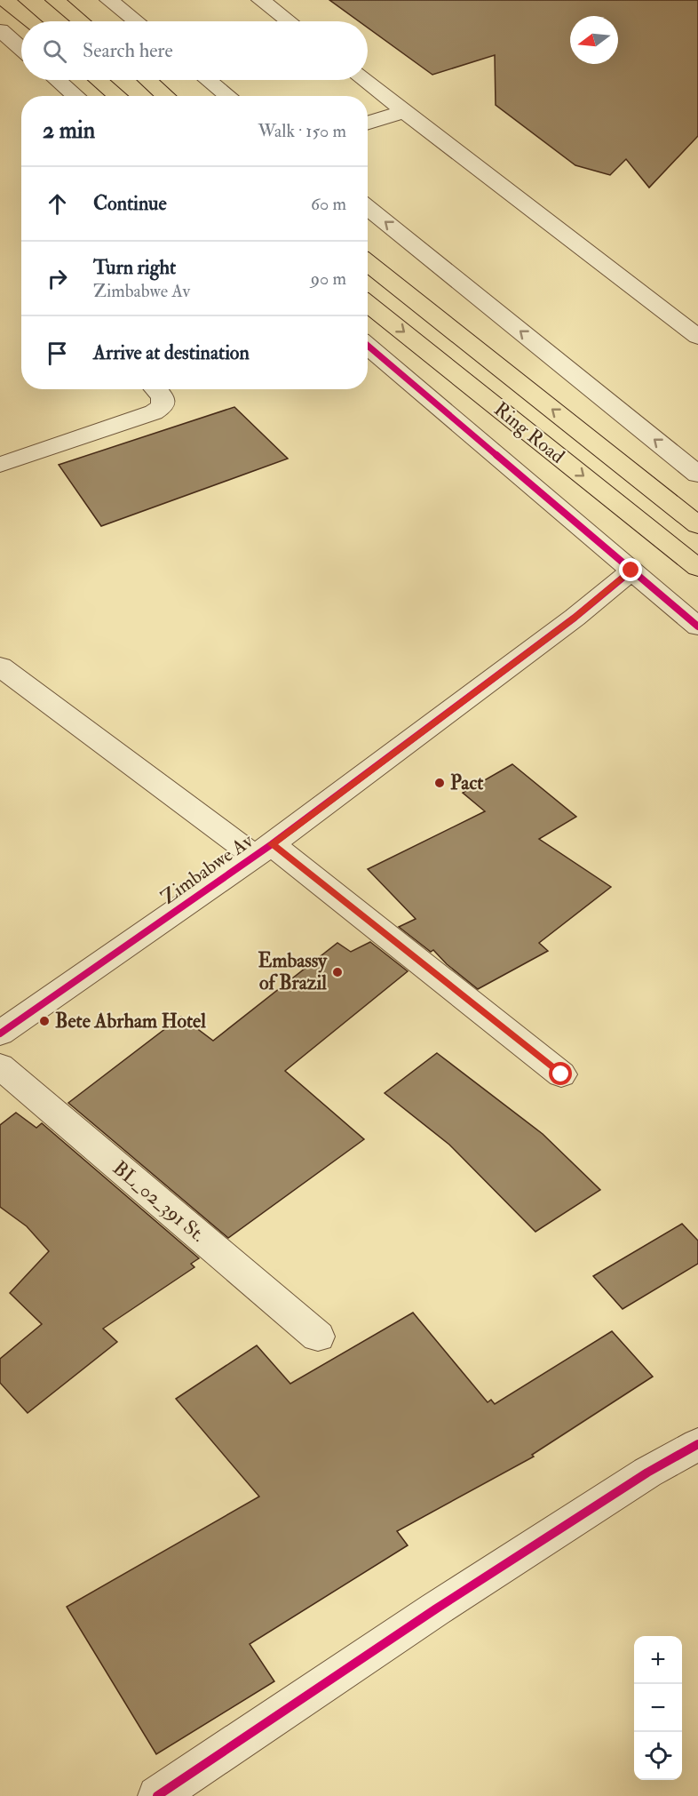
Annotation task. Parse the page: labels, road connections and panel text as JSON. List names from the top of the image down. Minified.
{"streets":{"highway":["Ring Road"],"street":["Zimbabwe Av","BL_02_391 St."]},"places":["Pact","Embassy of Brazil","Bete Abrham Hotel"],"north":"left","page":{"search":"Search here","heading":["2 min","Walk · 150 m"],"list":[["Continue","60 m"],["Turn right","Zimbabwe Av","90 m"],"Arrive at destination"],"map_buttons":["+","−"]}}
